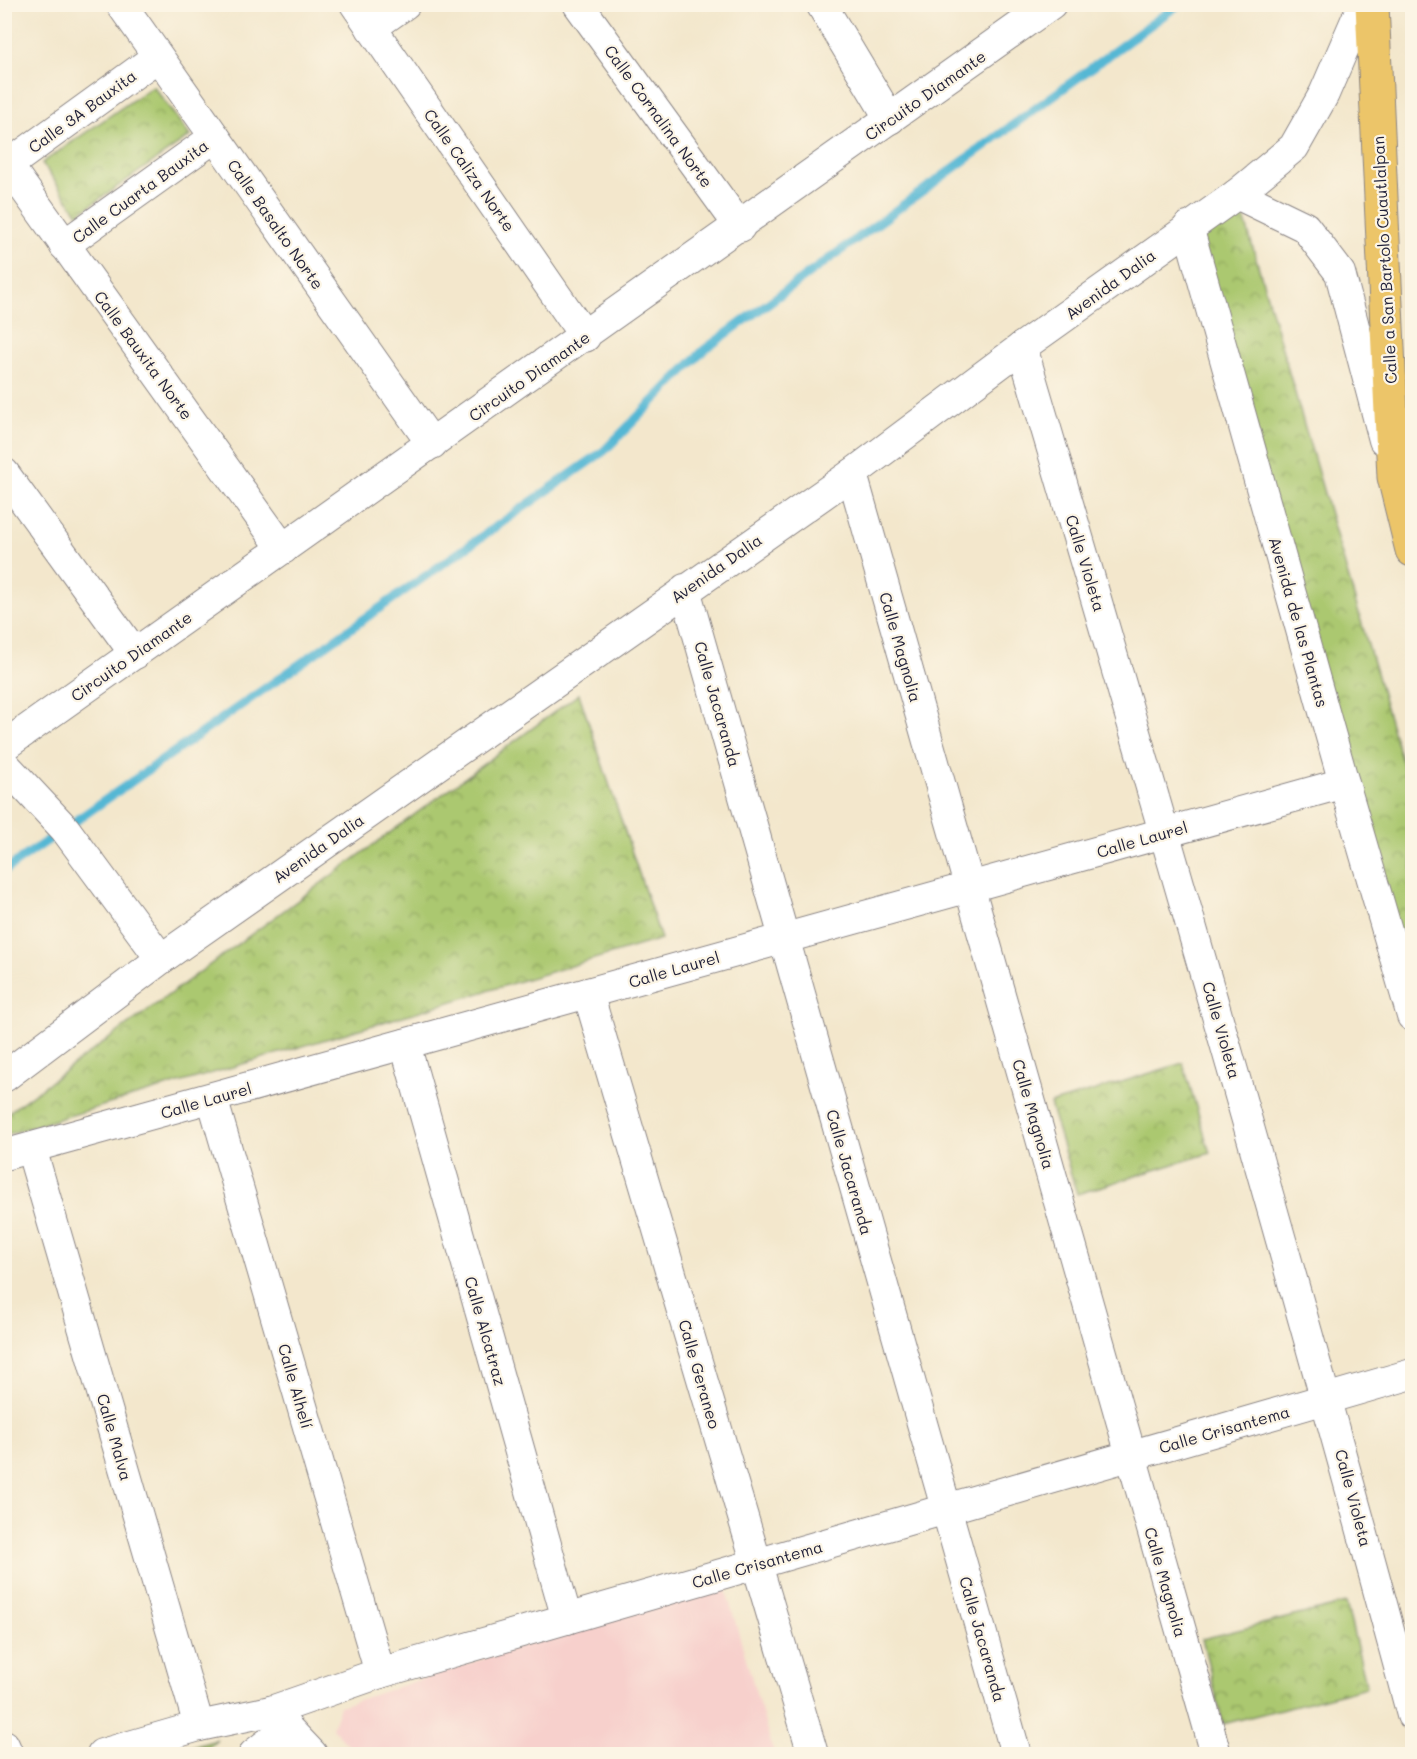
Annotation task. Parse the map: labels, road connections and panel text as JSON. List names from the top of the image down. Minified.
{"streets":{"main road":["Calle a San Bartolo Cuautlalpan"],"street":["Circuito Diamante","Calle 3A Bauxita","Calle Cornalina Norte","Calle Caliza Norte","Calle Cuarta Bauxita","Calle Basalto Norte","Avenida Dalia","Calle Bauxita Norte","Calle Violeta","Avenida de las Plantas","Calle Magnolia","Calle Jacaranda","Calle Laurel","Calle Alcatraz","Calle Geraneo","Calle Alhelí","Calle Crisantema","Calle Malva"]},"crossings":[["Circuito Diamante","Calle Cornalina Norte"],["Circuito Diamante","Calle Caliza Norte"],["Circuito Diamante","Calle Basalto Norte"],["Circuito Diamante","Calle Bauxita Norte"],["Calle 3A Bauxita","Calle Basalto Norte"],["Calle 3A Bauxita","Calle Bauxita Norte"],["Calle Cuarta Bauxita","Calle Basalto Norte"],["Calle Cuarta Bauxita","Calle Bauxita Norte"],["Avenida Dalia","Calle Violeta"],["Avenida Dalia","Avenida de las Plantas"],["Avenida Dalia","Calle Magnolia"],["Avenida Dalia","Calle Jacaranda"],["Calle Violeta","Calle Laurel"],["Calle Violeta","Calle Crisantema"],["Avenida de las Plantas","Calle Laurel"],["Calle Magnolia","Calle Laurel"],["Calle Magnolia","Calle Crisantema"],["Calle Jacaranda","Calle Laurel"],["Calle Jacaranda","Calle Crisantema"],["Calle Laurel","Calle Alcatraz"],["Calle Laurel","Calle Geraneo"],["Calle Laurel","Calle Alhelí"],["Calle Laurel","Calle Malva"],["Calle Alcatraz","Calle Crisantema"],["Calle Geraneo","Calle Crisantema"],["Calle Alhelí","Calle Crisantema"],["Calle Crisantema","Calle Malva"]]}
